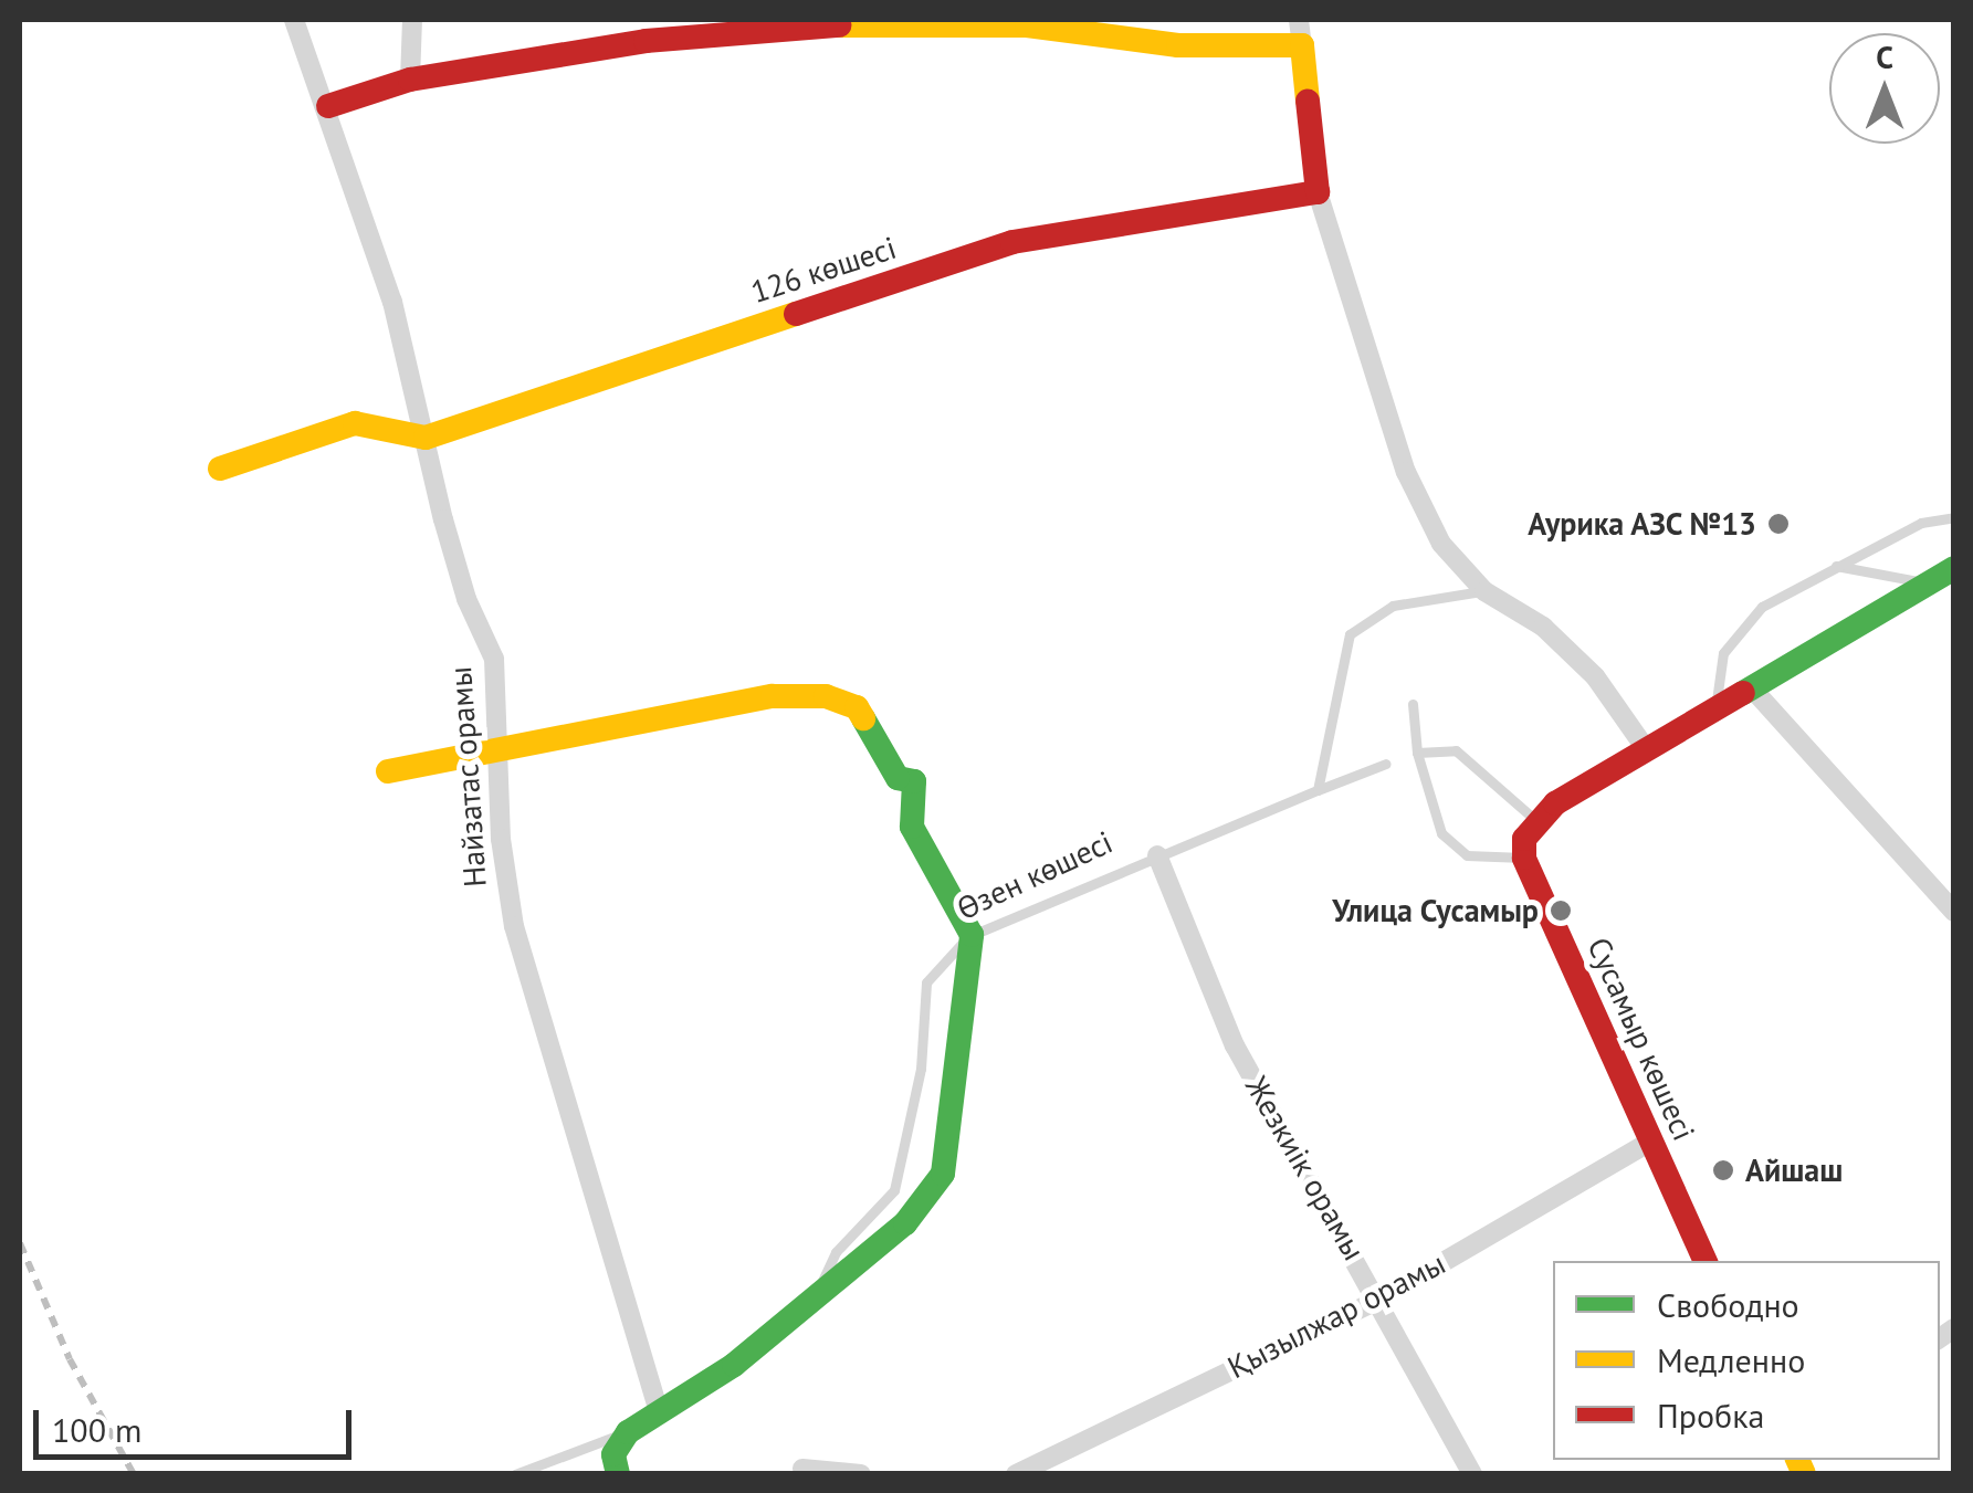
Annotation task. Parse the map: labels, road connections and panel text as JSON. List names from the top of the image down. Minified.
{"streets":{"street":["126 көшесі","Найзатас орамы","Сусамыр көшесі","Жезкиік орамы","Қызылжар орамы"],"lane":["Өзен көшесі"]},"crossings":[["126 көшесі","Найзатас орамы"],["Өзен көшесі","Жезкиік орамы"],["Сусамыр көшесі","Қызылжар орамы"],["Жезкиік орамы","Қызылжар орамы"]],"places":["Аурика АЗС №13","Улица Сусамыр","Айшаш"],"legend":["Свободно","Медленно","Пробка"],"scale_bar":"100 m","north":"top"}
